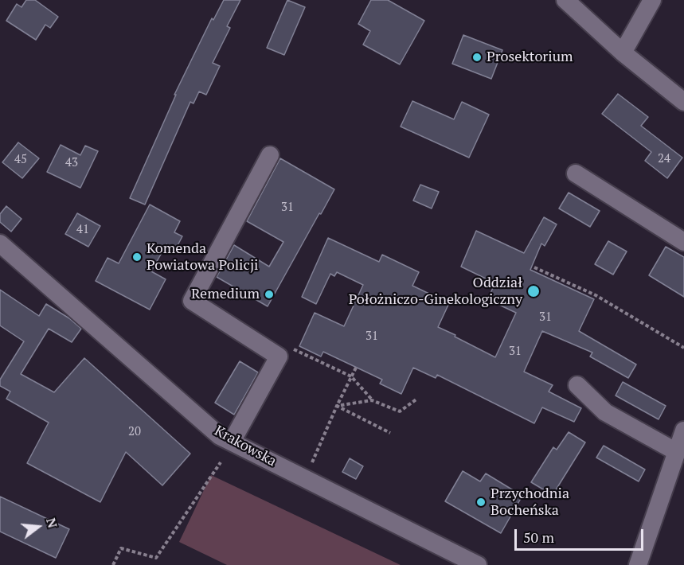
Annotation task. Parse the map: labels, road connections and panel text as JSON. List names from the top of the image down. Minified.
{"streets":{"street":["Krakowska"]},"places":["Prosektorium","Komenda Powiatowa Policji","Oddział Położniczo-Ginekologiczny","Remedium","Przychodnia Bocheńska"],"house_numbers":["24","45","43","31","41","31","31","31","20"],"scale_bar":"50 m","north":"right"}
